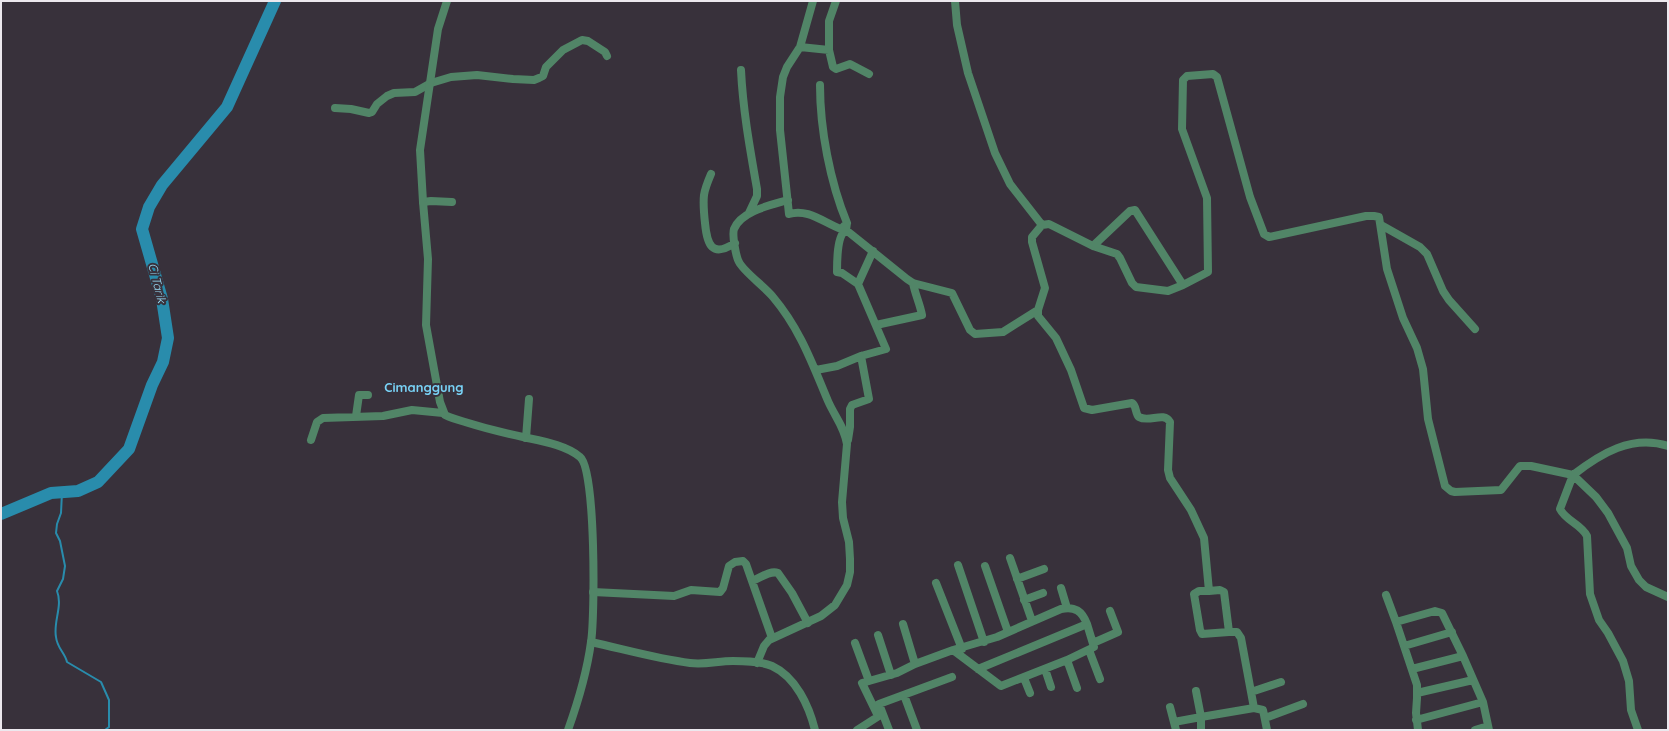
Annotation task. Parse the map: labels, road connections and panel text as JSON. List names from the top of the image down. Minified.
{"districts":["Cimanggung"],"water":["Ci Tarik"]}
